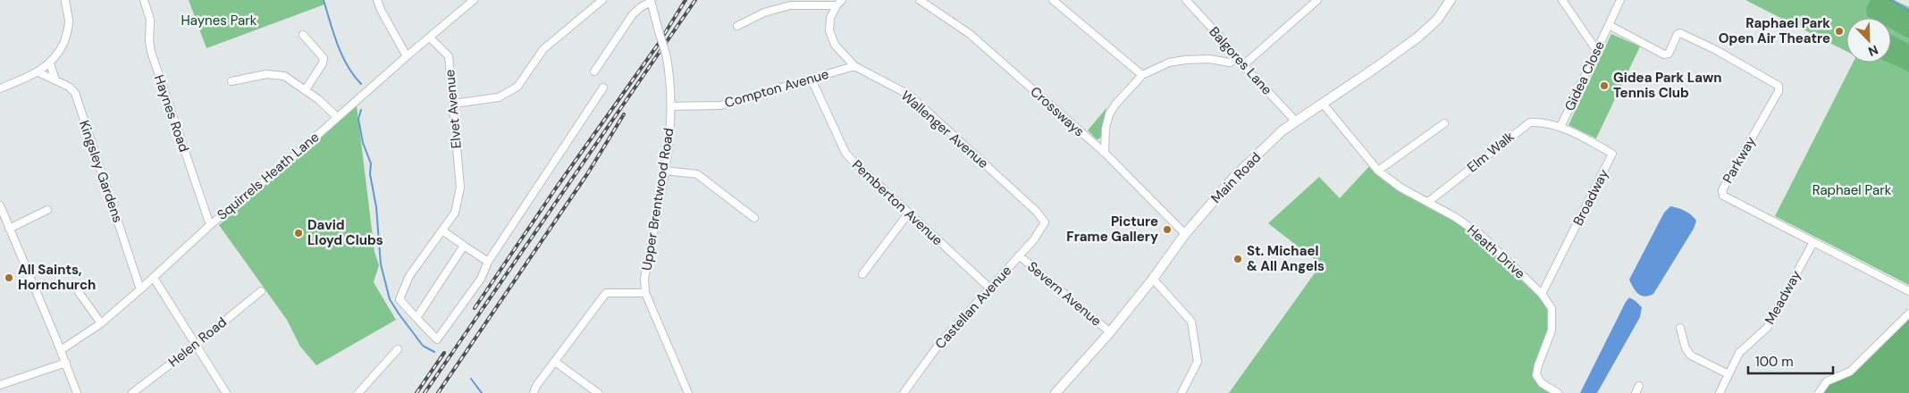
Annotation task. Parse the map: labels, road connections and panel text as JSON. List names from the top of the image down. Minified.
{"streets":{"main road":["Main Road"],"street":["Balgores Lane","Gidea Close","Compton Avenue","Elvet Avenue","Crossways","Haynes Road","Wallenger Avenue","Elm Walk","Parkway","Kingsley Gardens","Squirrels Heath Lane","Broadway","Upper Brentwood Road","Pemberton Avenue","Heath Drive","Severn Avenue","Meadway","Castellan Avenue","Helen Road"]},"crossings":[["Balgores Lane","Main Road"],["Gidea Close","Elm Walk"],["Gidea Close","Parkway"],["Gidea Close","Broadway"],["Compton Avenue","Wallenger Avenue"],["Compton Avenue","Upper Brentwood Road"],["Compton Avenue","Pemberton Avenue"],["Elvet Avenue","Squirrels Heath Lane"],["Crossways","Main Road"],["Haynes Road","Squirrels Heath Lane"],["Wallenger Avenue","Castellan Avenue"],["Elm Walk","Broadway"],["Elm Walk","Heath Drive"],["Parkway","Meadway"],["Kingsley Gardens","Squirrels Heath Lane"],["Main Road","Heath Drive"],["Main Road","Severn Avenue"],["Broadway","Heath Drive"],["Pemberton Avenue","Castellan Avenue"],["Severn Avenue","Castellan Avenue"]],"parks":["Haynes Park","Raphael Park"],"places":["Raphael Park Open Air Theatre","Gidea Park Lawn Tennis Club","Picture Frame Gallery","David Lloyd Clubs","St. Michael & All Angels","All Saints, Hornchurch"],"scale_bar":"100 m","north":"bottom right"}
